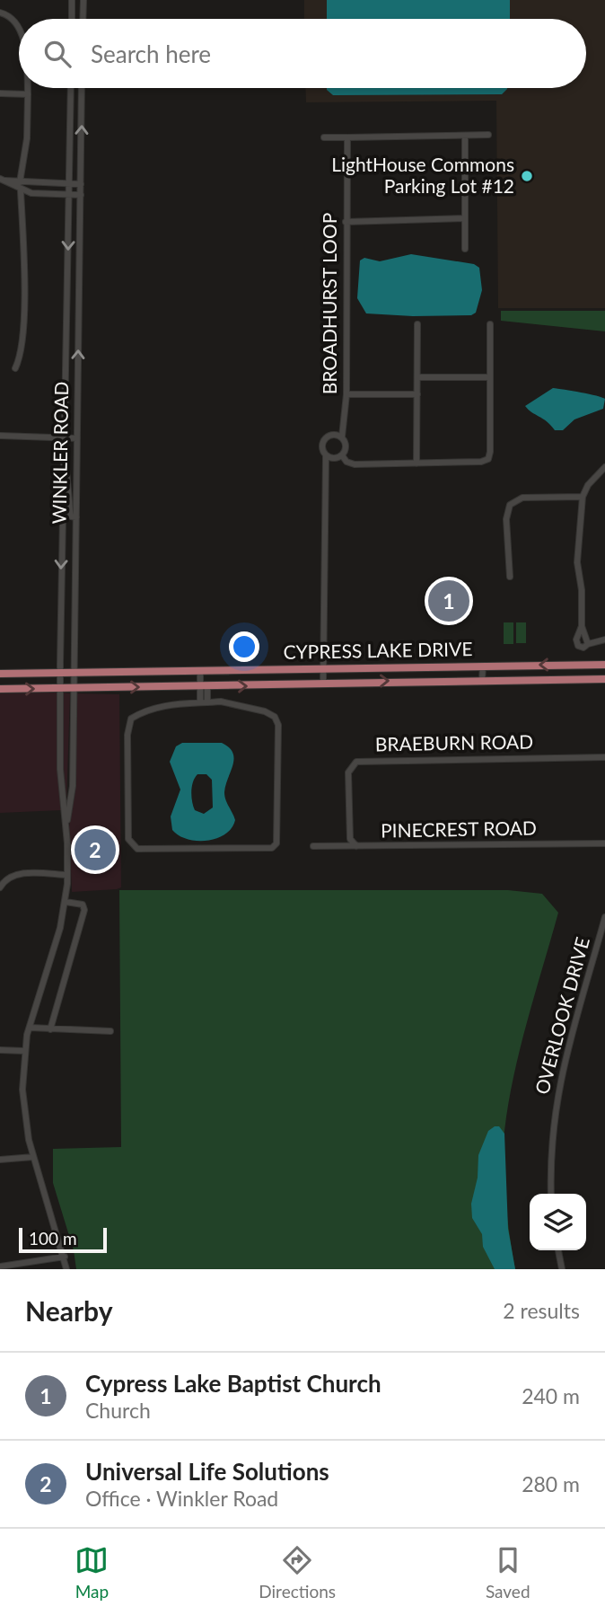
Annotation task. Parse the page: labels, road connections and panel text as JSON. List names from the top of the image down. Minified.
{"streets":{"main road":["CYPRESS LAKE DRIVE"],"street":["BROADHURST LOOP","WINKLER ROAD","BRAEBURN ROAD","PINECREST ROAD","OVERLOOK DRIVE"]},"crossings":[["WINKLER ROAD","CYPRESS LAKE DRIVE"],["BRAEBURN ROAD","PINECREST ROAD"]],"places":["LightHouse Commons Parking Lot #12"],"scale_bar":"100 m","page":{"search":"Search here","pins":["1","2"],"scale":"100 m","heading":["Nearby","2 results"],"list":[{"mark":"1","name":"Cypress Lake Baptist Church","note":"Church","value":"240 m"},{"mark":"2","name":"Universal Life Solutions","note":"Office · Winkler Road","value":"280 m"}],"nav":["Map","Directions","Saved"]}}
